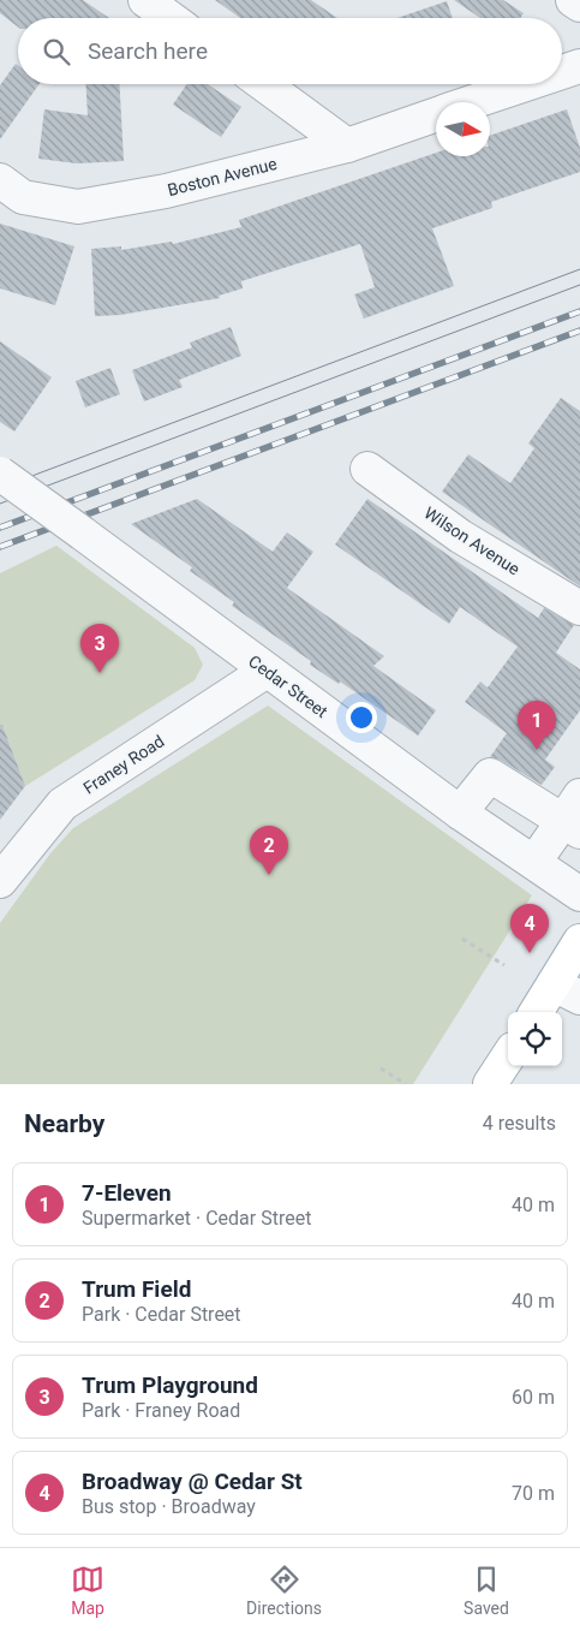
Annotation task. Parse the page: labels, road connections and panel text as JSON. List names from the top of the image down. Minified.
{"streets":{"street":["Boston Avenue","Wilson Avenue","Cedar Street","Franey Road"]},"crossings":[["Cedar Street","Franey Road"]],"north":"right","page":{"search":"Search here","pins":["3","1","2","4"],"heading":["Nearby","4 results"],"list":[{"mark":"1","name":"7-Eleven","note":"Supermarket · Cedar Street","value":"40 m"},{"mark":"2","name":"Trum Field","note":"Park · Cedar Street","value":"40 m"},{"mark":"3","name":"Trum Playground","note":"Park · Franey Road","value":"60 m"},{"mark":"4","name":"Broadway @ Cedar St","note":"Bus stop · Broadway","value":"70 m"}],"nav":["Map","Directions","Saved"]}}
